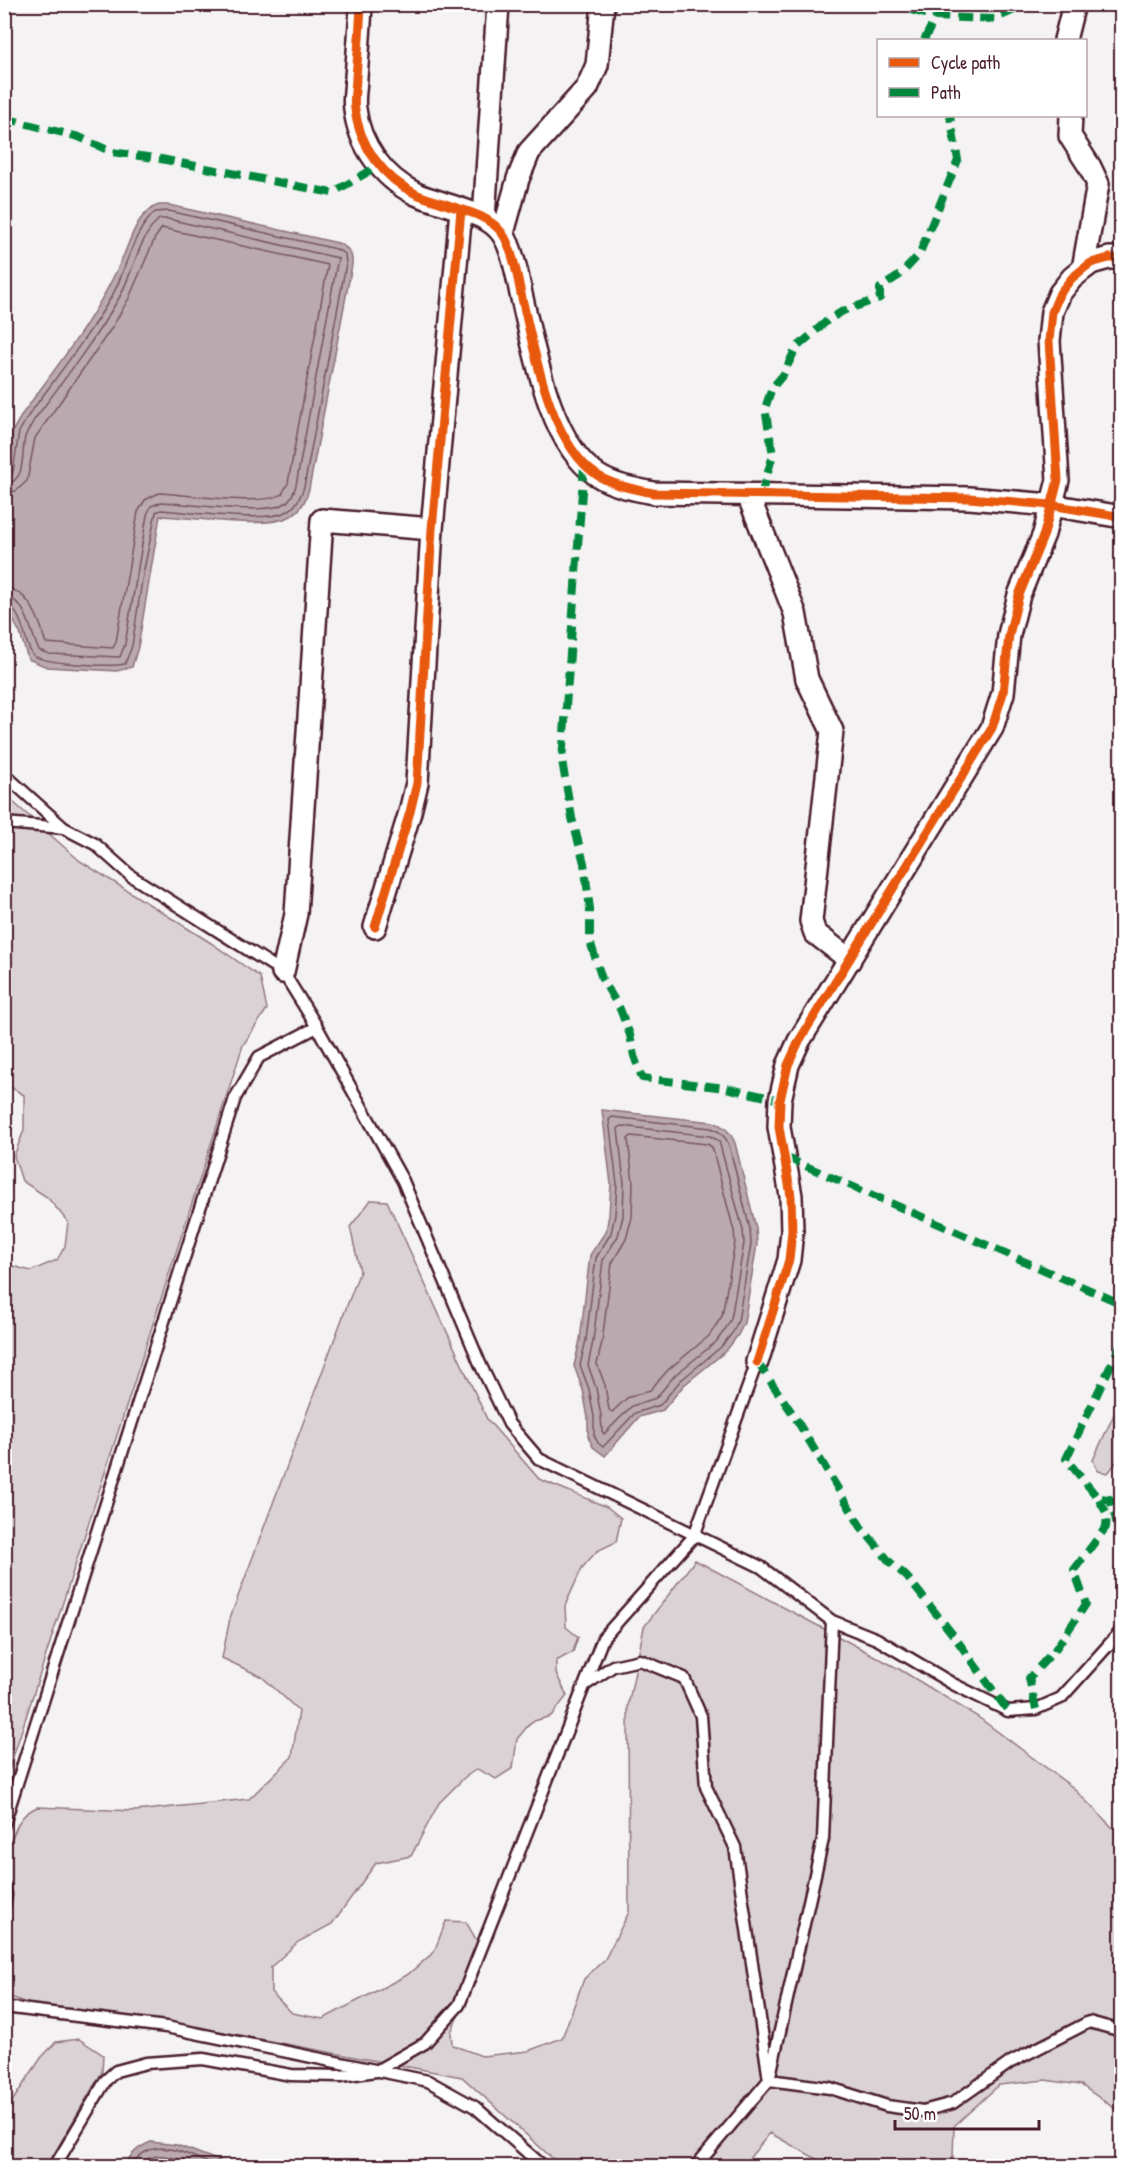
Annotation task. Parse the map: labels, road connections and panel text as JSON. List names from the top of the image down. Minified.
{"legend":["Cycle path","Path"],"scale_bar":"50 m"}
